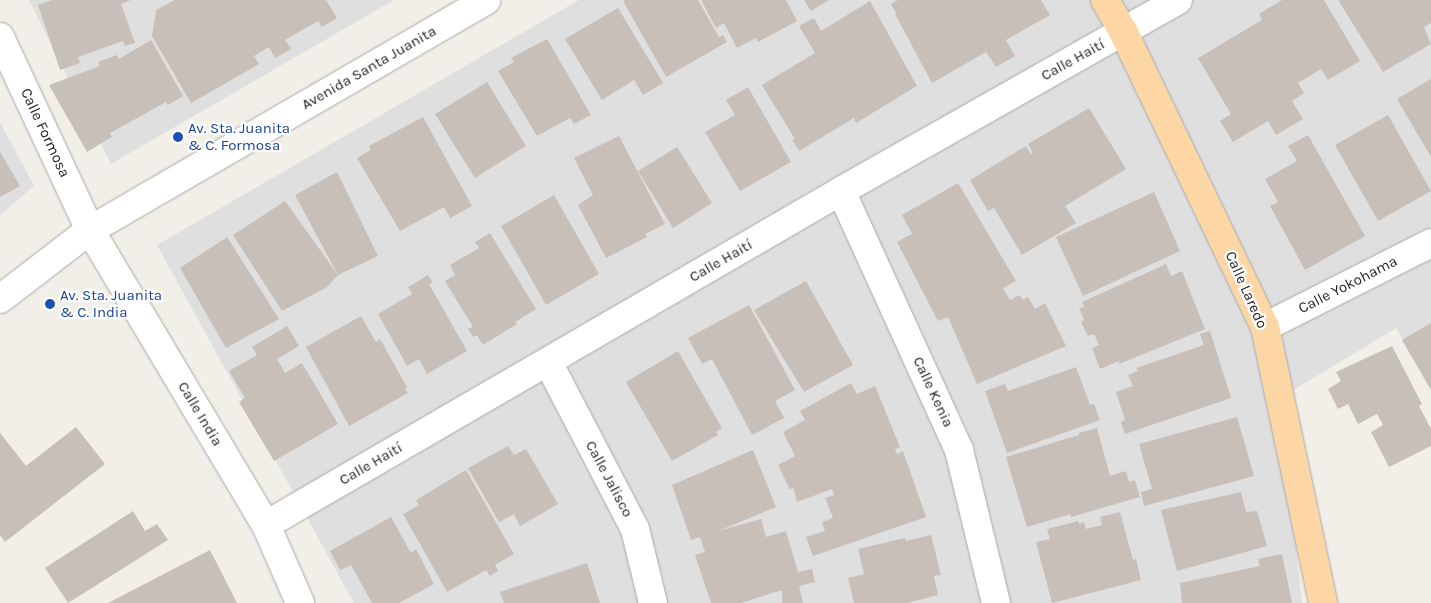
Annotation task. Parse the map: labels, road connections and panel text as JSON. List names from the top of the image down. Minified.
{"streets":{"main road":["Calle Laredo"],"street":["Calle Haití","Avenida Santa Juanita","Calle Formosa","Calle Yokohama","Calle Kenia","Calle India","Calle Jalisco"]},"crossings":[["Calle Haití","Calle Laredo"],["Calle Haití","Calle Kenia"],["Calle Haití","Calle India"],["Calle Haití","Calle Jalisco"],["Avenida Santa Juanita","Calle Formosa"],["Avenida Santa Juanita","Calle India"],["Calle Formosa","Calle India"],["Calle Yokohama","Calle Laredo"]],"places":["Av. Sta. Juanita & C. Formosa","Av. Sta. Juanita & C. India"]}
